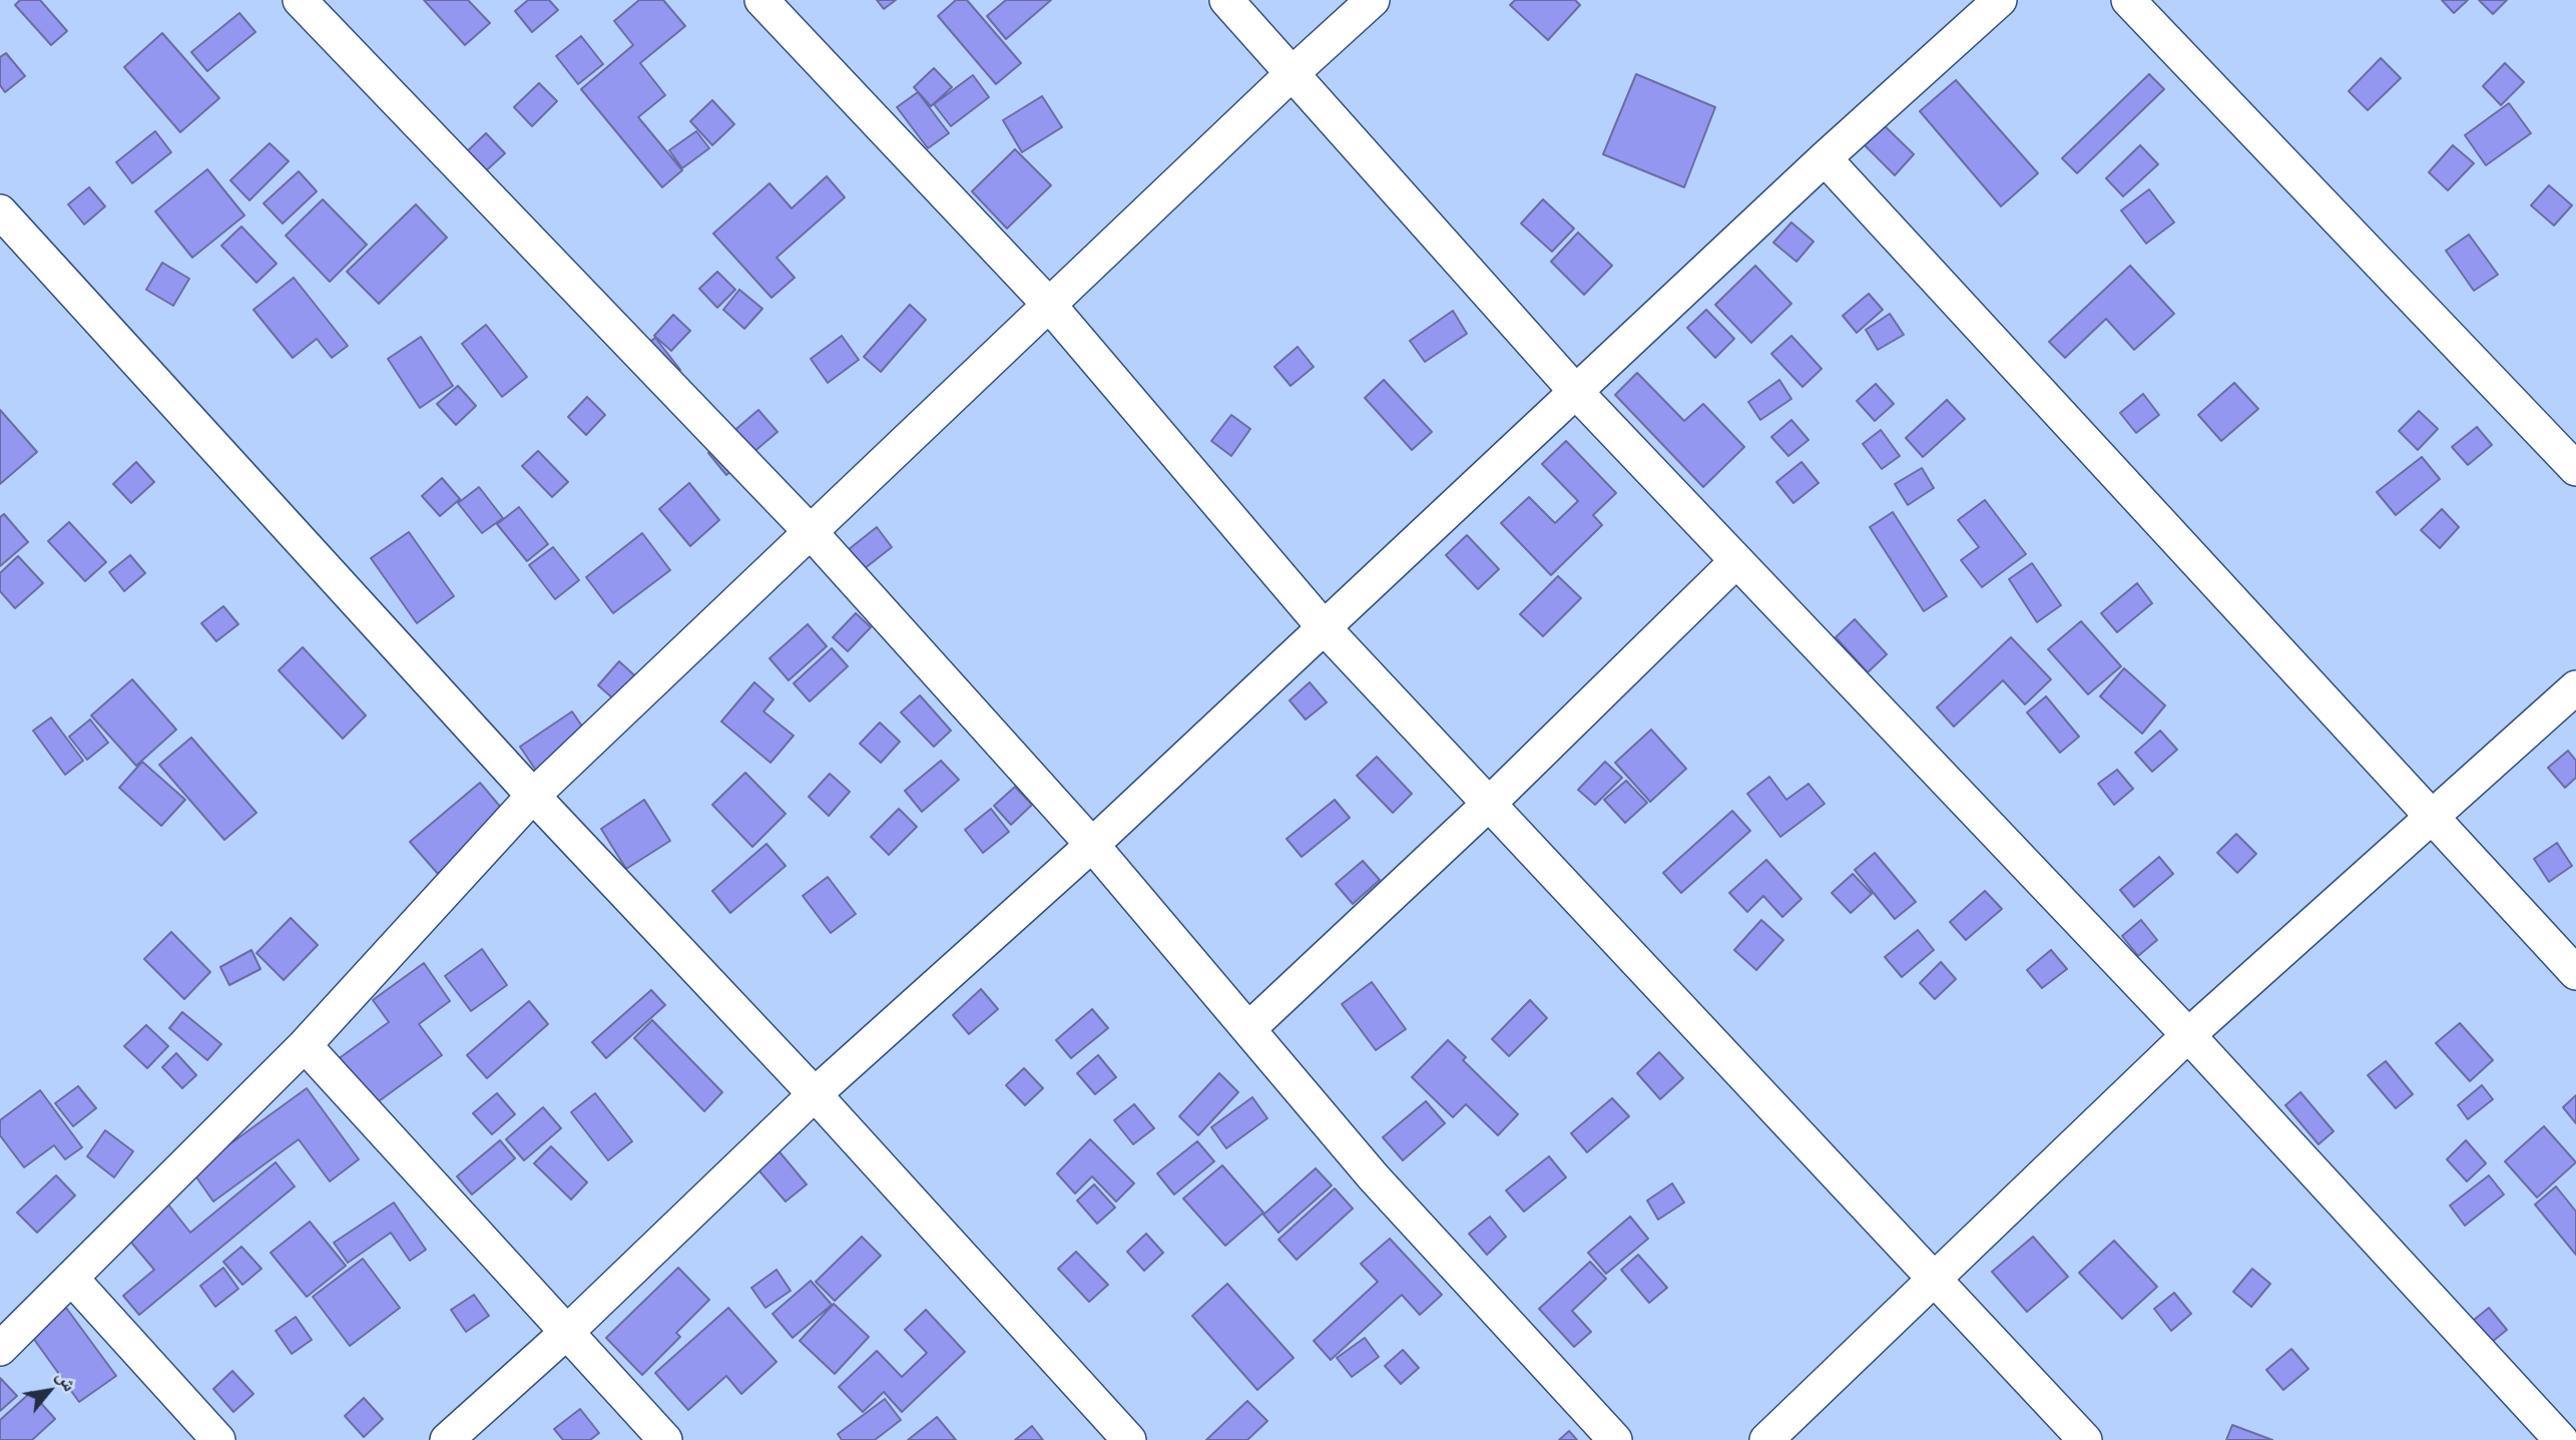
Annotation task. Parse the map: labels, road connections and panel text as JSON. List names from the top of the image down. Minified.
{"north":"top right"}
